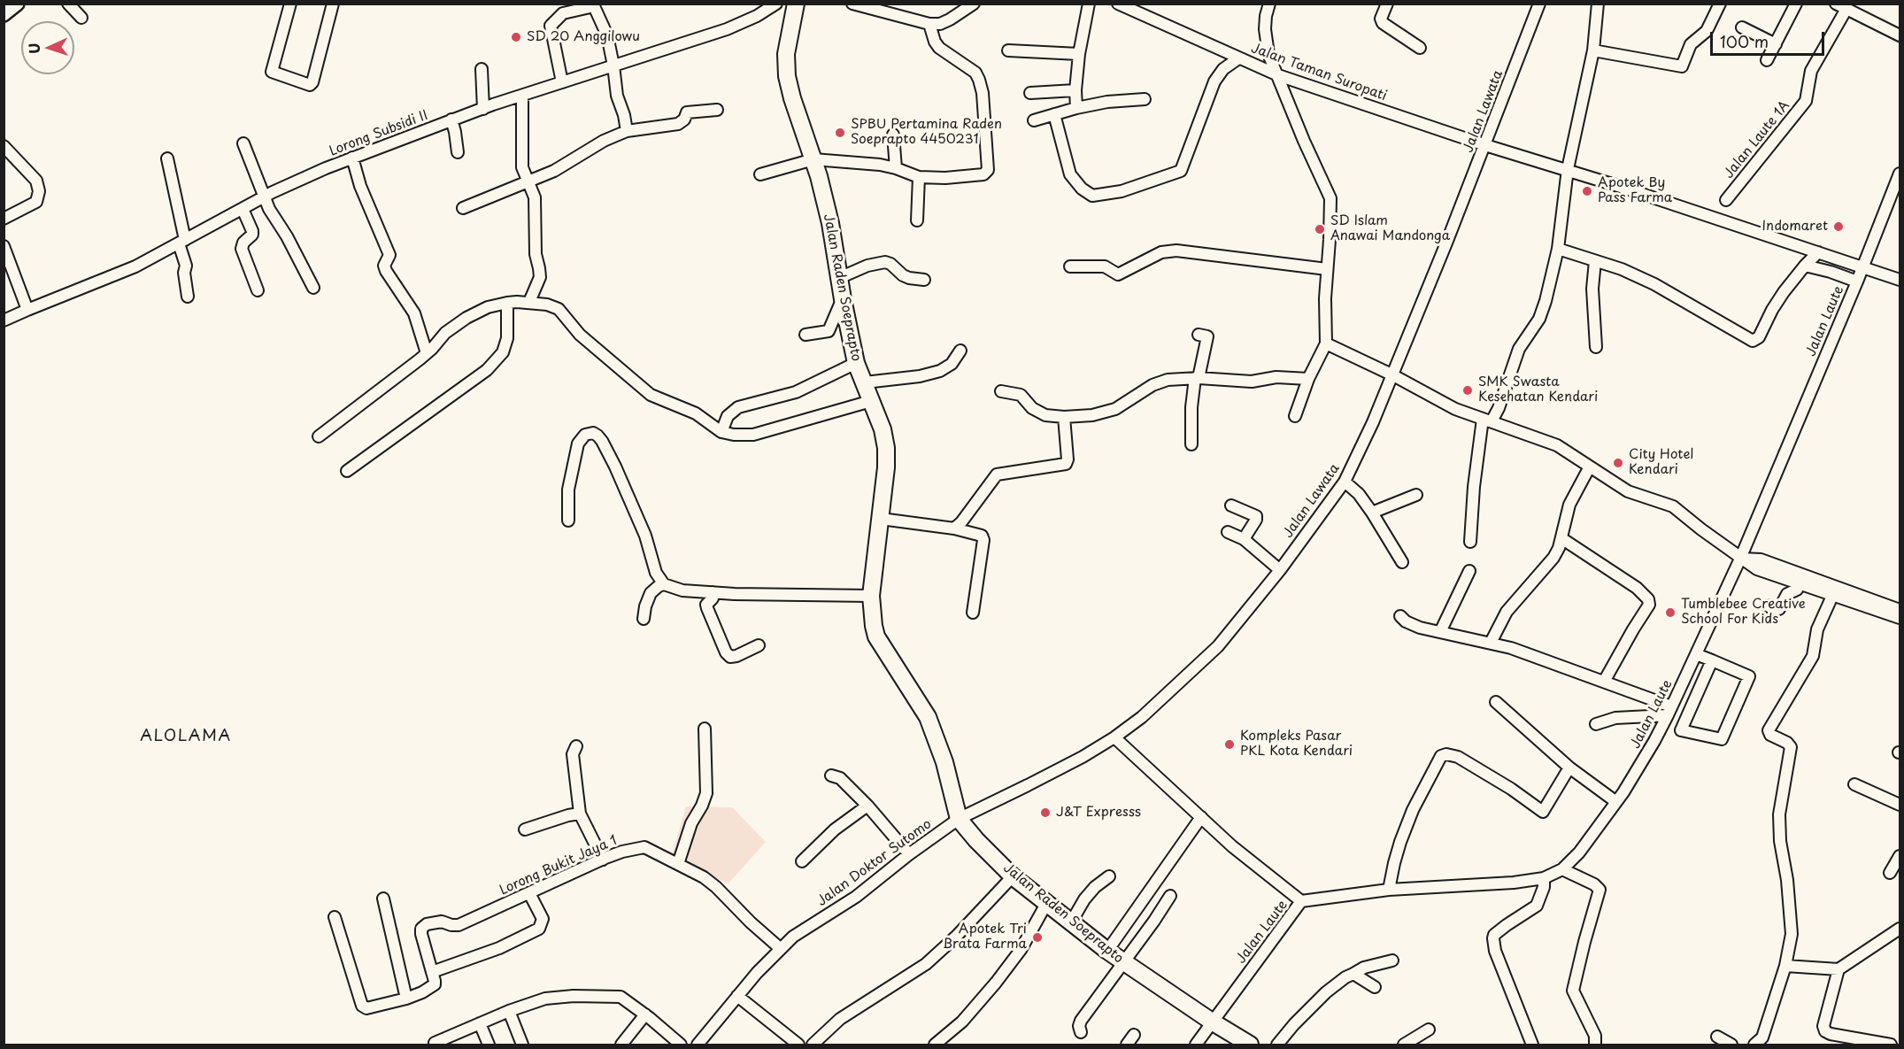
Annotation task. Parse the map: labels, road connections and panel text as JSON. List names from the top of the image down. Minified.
{"streets":{"highway":["Jalan Raden Soeprapto"],"street":["Jalan Taman Suropati","Jalan Lawata","Lorong Subsidi II","Jalan Laute 1A","Jalan Laute","Jalan Doktor Sutomo","Lorong Bukit Jaya 1"]},"crossings":[["Jalan Taman Suropati","Jalan Lawata"],["Jalan Taman Suropati","Jalan Laute"],["Jalan Lawata","Jalan Raden Soeprapto"],["Jalan Lawata","Jalan Doktor Sutomo"],["Jalan Raden Soeprapto","Jalan Laute"],["Jalan Raden Soeprapto","Jalan Doktor Sutomo"],["Jalan Doktor Sutomo","Lorong Bukit Jaya 1"]],"districts":["ALOLAMA"],"places":["SD 20 Anggilowu","SPBU Pertamina Raden Soeprapto 4450231","Apotek By Pass Farma","Indomaret","SD Islam Anawai Mandonga","SMK Swasta Kesehatan Kendari","City Hotel Kendari","Tumblebee Creative School For Kids","Kompleks Pasar PKL Kota Kendari","J&T Expresss","Apotek Tri Brata Farma"],"scale_bar":"100 m","north":"left"}
